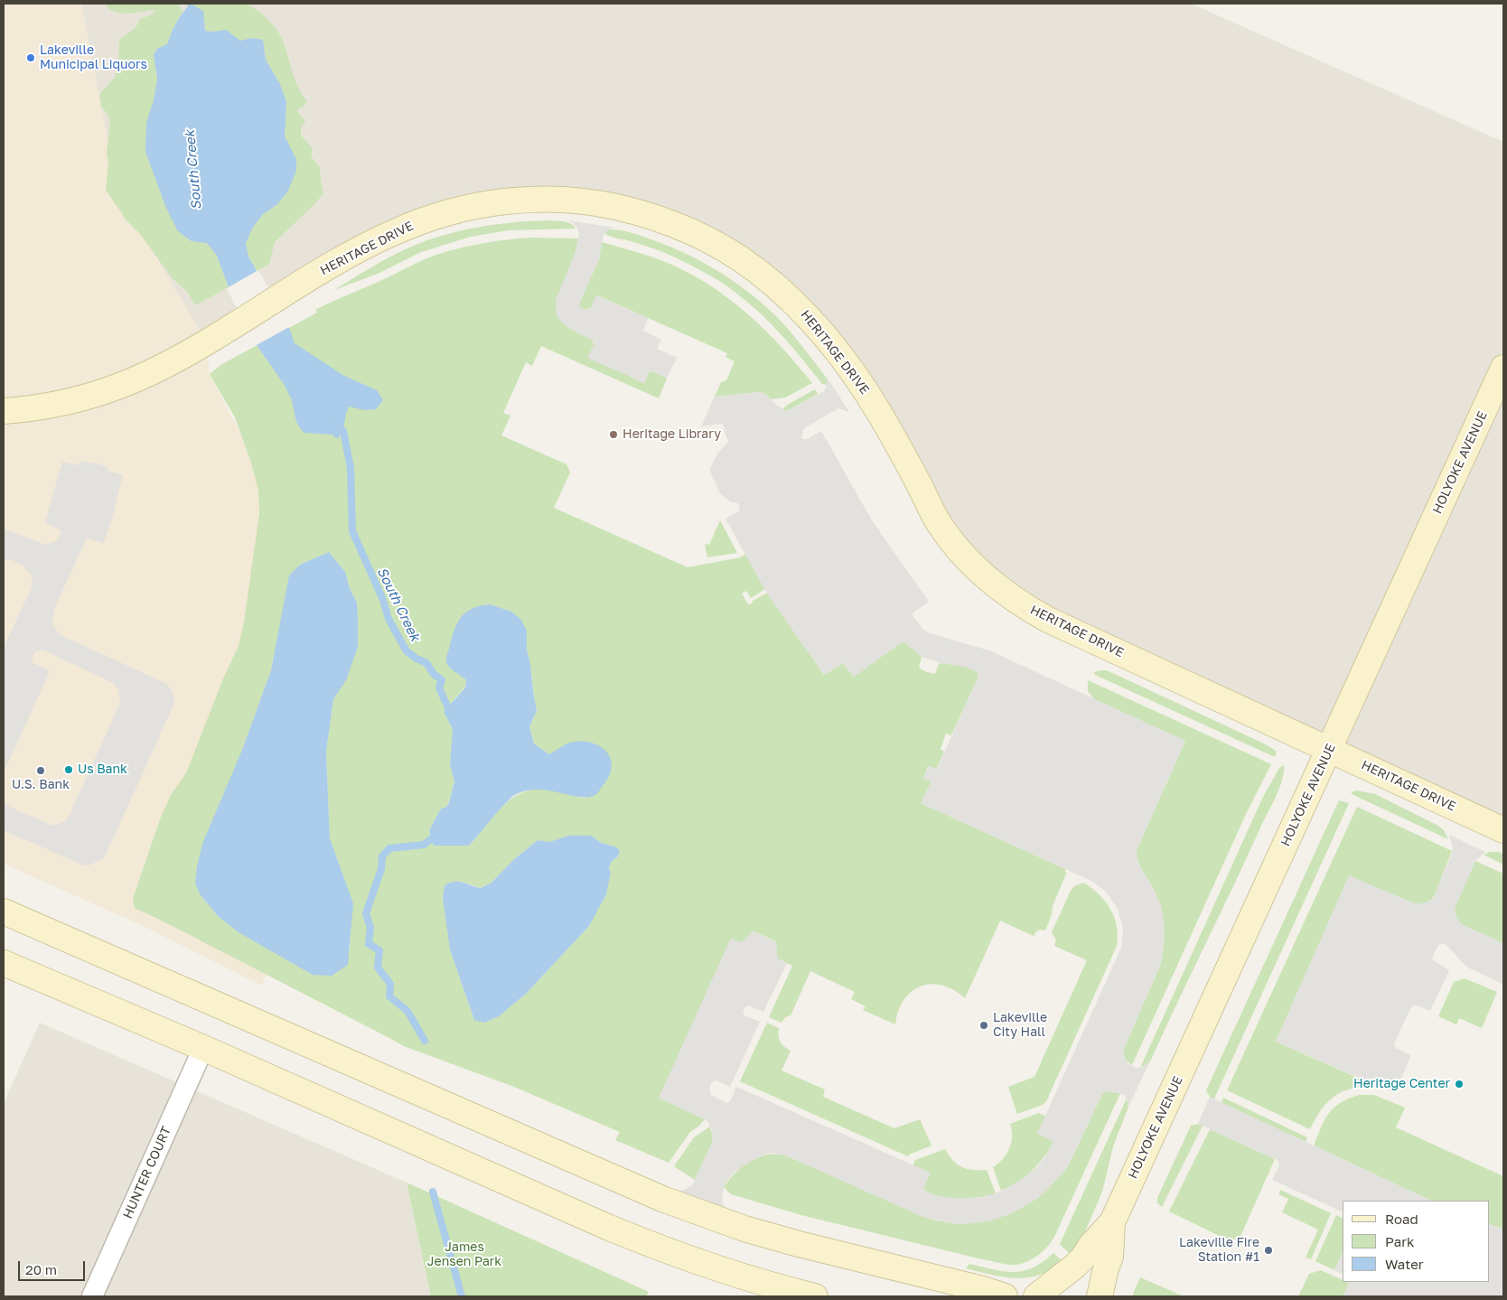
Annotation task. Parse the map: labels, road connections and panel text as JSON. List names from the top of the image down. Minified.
{"streets":{"street":["HERITAGE DRIVE","HOLYOKE AVENUE","HUNTER COURT"]},"crossings":[["HERITAGE DRIVE","HOLYOKE AVENUE"]],"water":["South Creek"],"parks":["James Jensen Park"],"places":["Lakeville Municipal Liquors","Heritage Library","Us Bank","U.S. Bank","Lakeville City Hall","Heritage Center","Lakeville Fire Station #1"],"legend":["Road","Park","Water"],"scale_bar":"20 m"}
